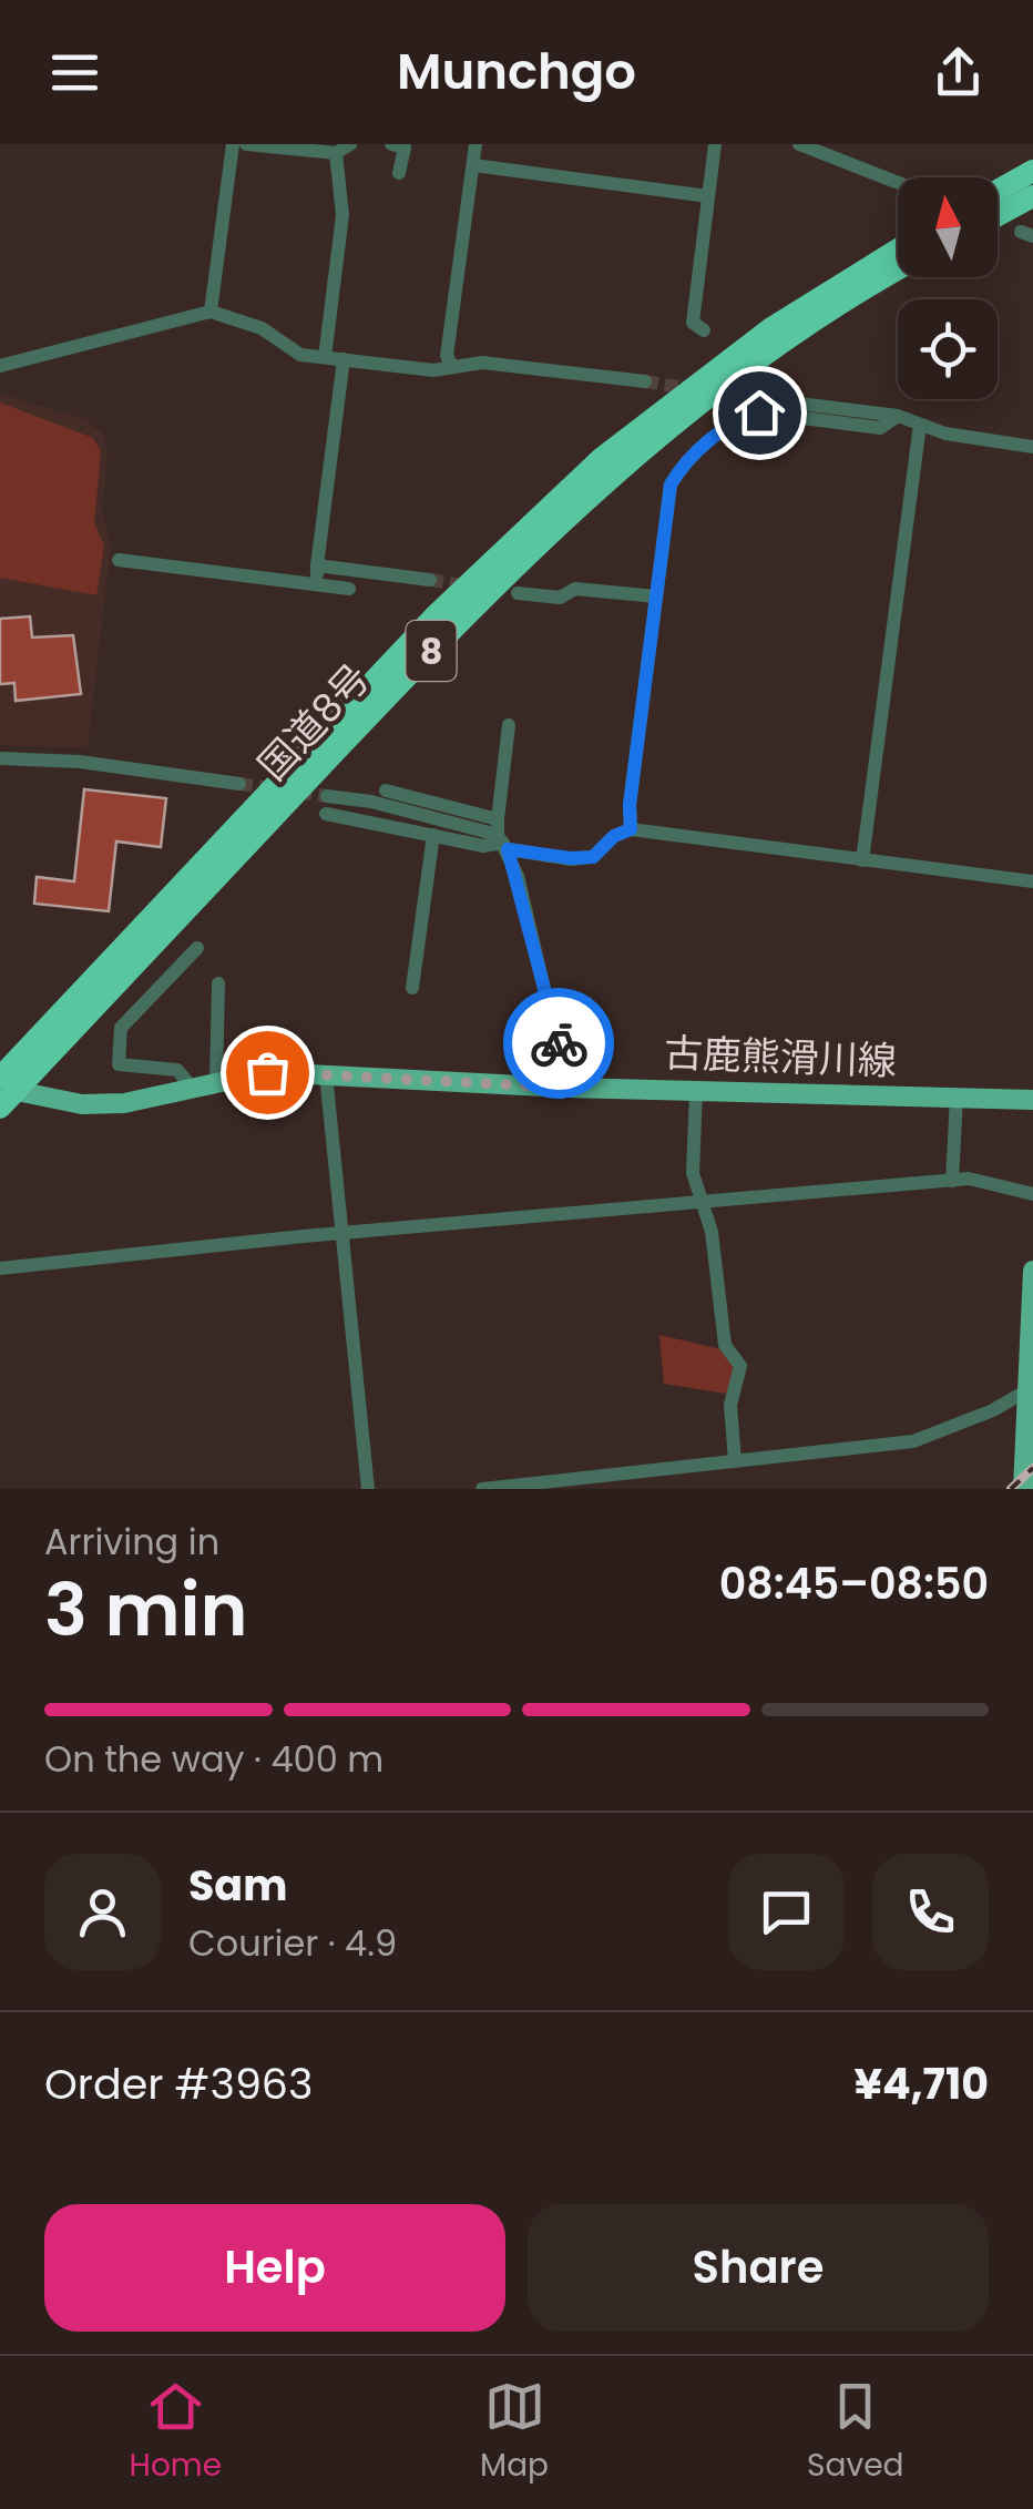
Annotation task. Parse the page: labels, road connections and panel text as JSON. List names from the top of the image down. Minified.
{"streets":{"highway":["8","国道8号"],"main road":["古鹿熊滑川線"]},"crossings":[["国道8号","古鹿熊滑川線"]],"north":"top","page":{"header":"Munchgo","heading":["3 min","Arriving in","08:45–08:50"],"panel":["Sam","Courier · 4.9","Order #3963","¥4,710"],"bar":"On the way · 400 m","buttons":["Help","Share"],"tabs":["Home","Map","Saved"]}}
